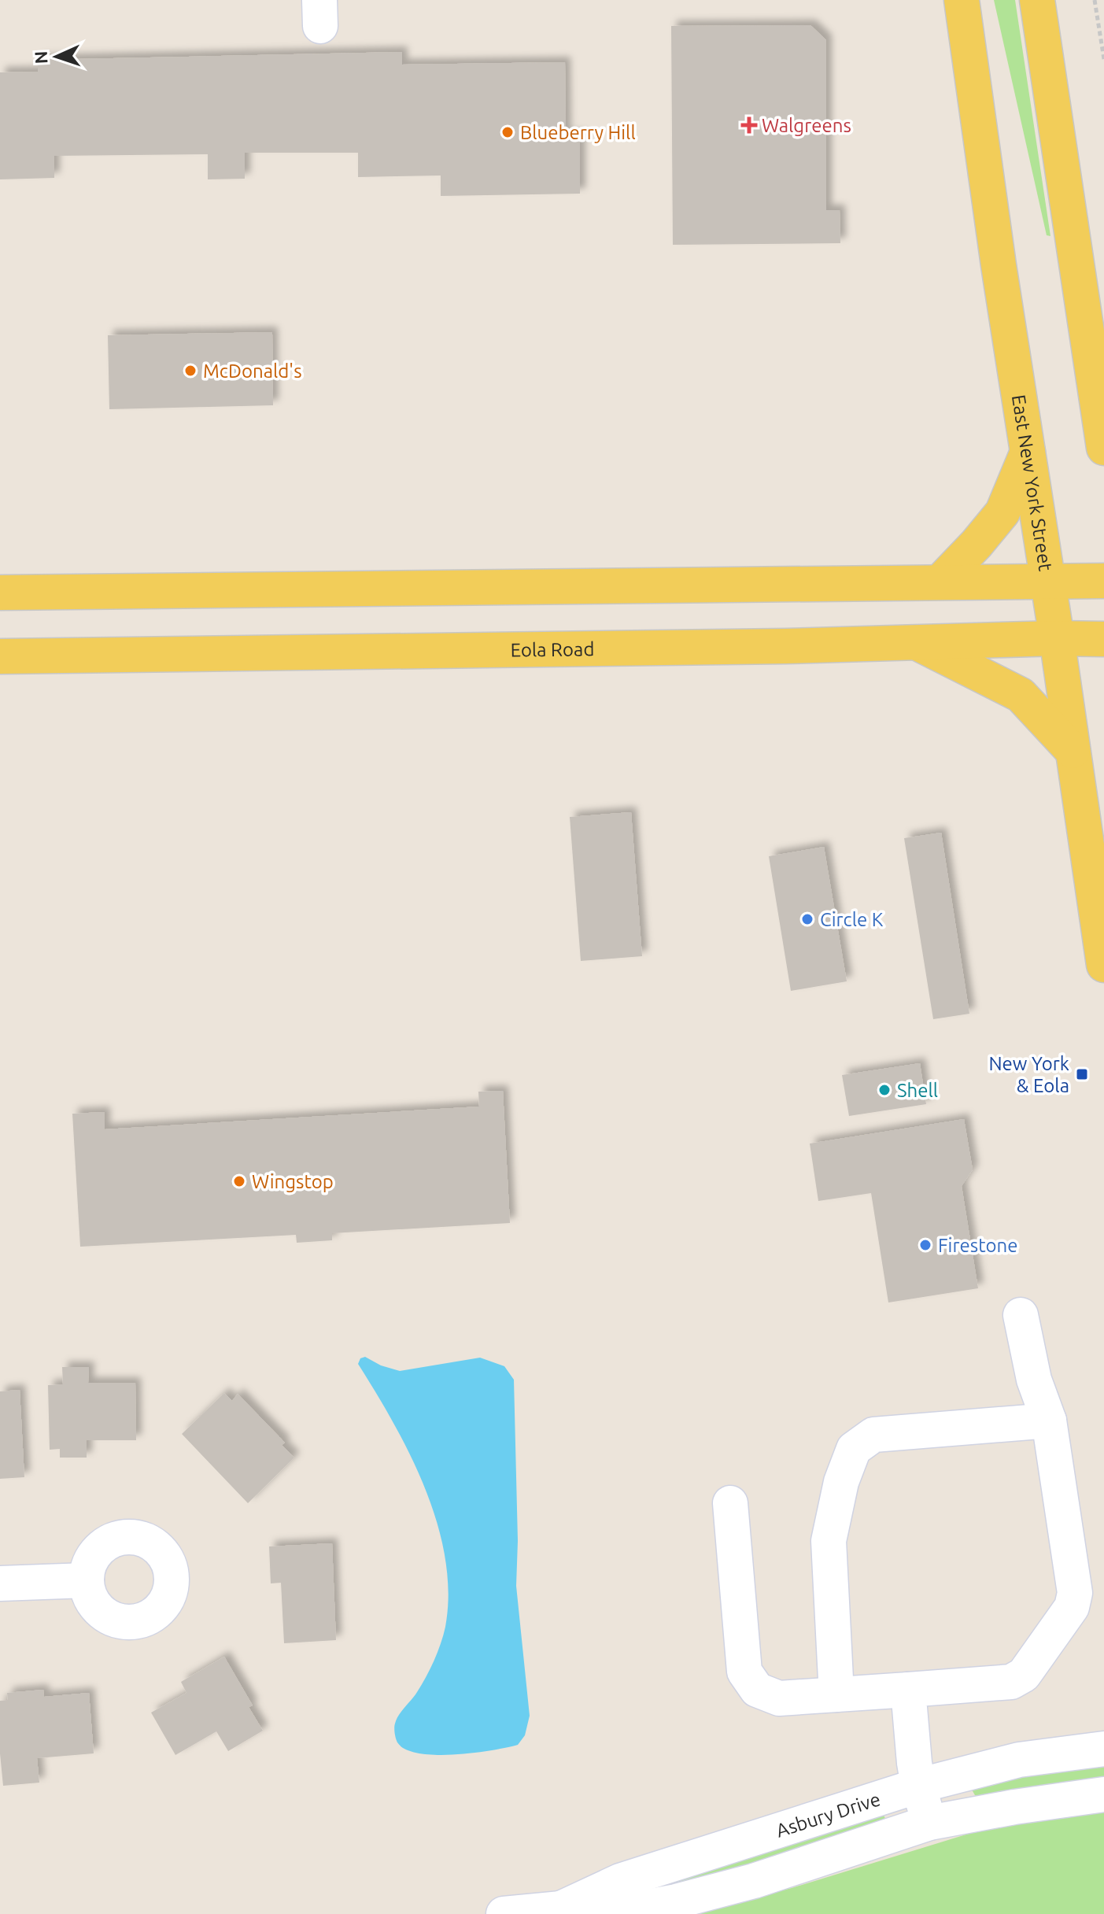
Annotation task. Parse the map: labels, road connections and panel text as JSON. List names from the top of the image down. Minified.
{"streets":{"main road":["East New York Street","Eola Road"],"street":["Asbury Drive"]},"crossings":[["East New York Street","Eola Road"]],"places":{"health":["Walgreens"],"other":["Blueberry Hill","McDonald's","Circle K","Shell","Wingstop","Firestone"],"transit":["New York & Eola"]},"north":"left"}
